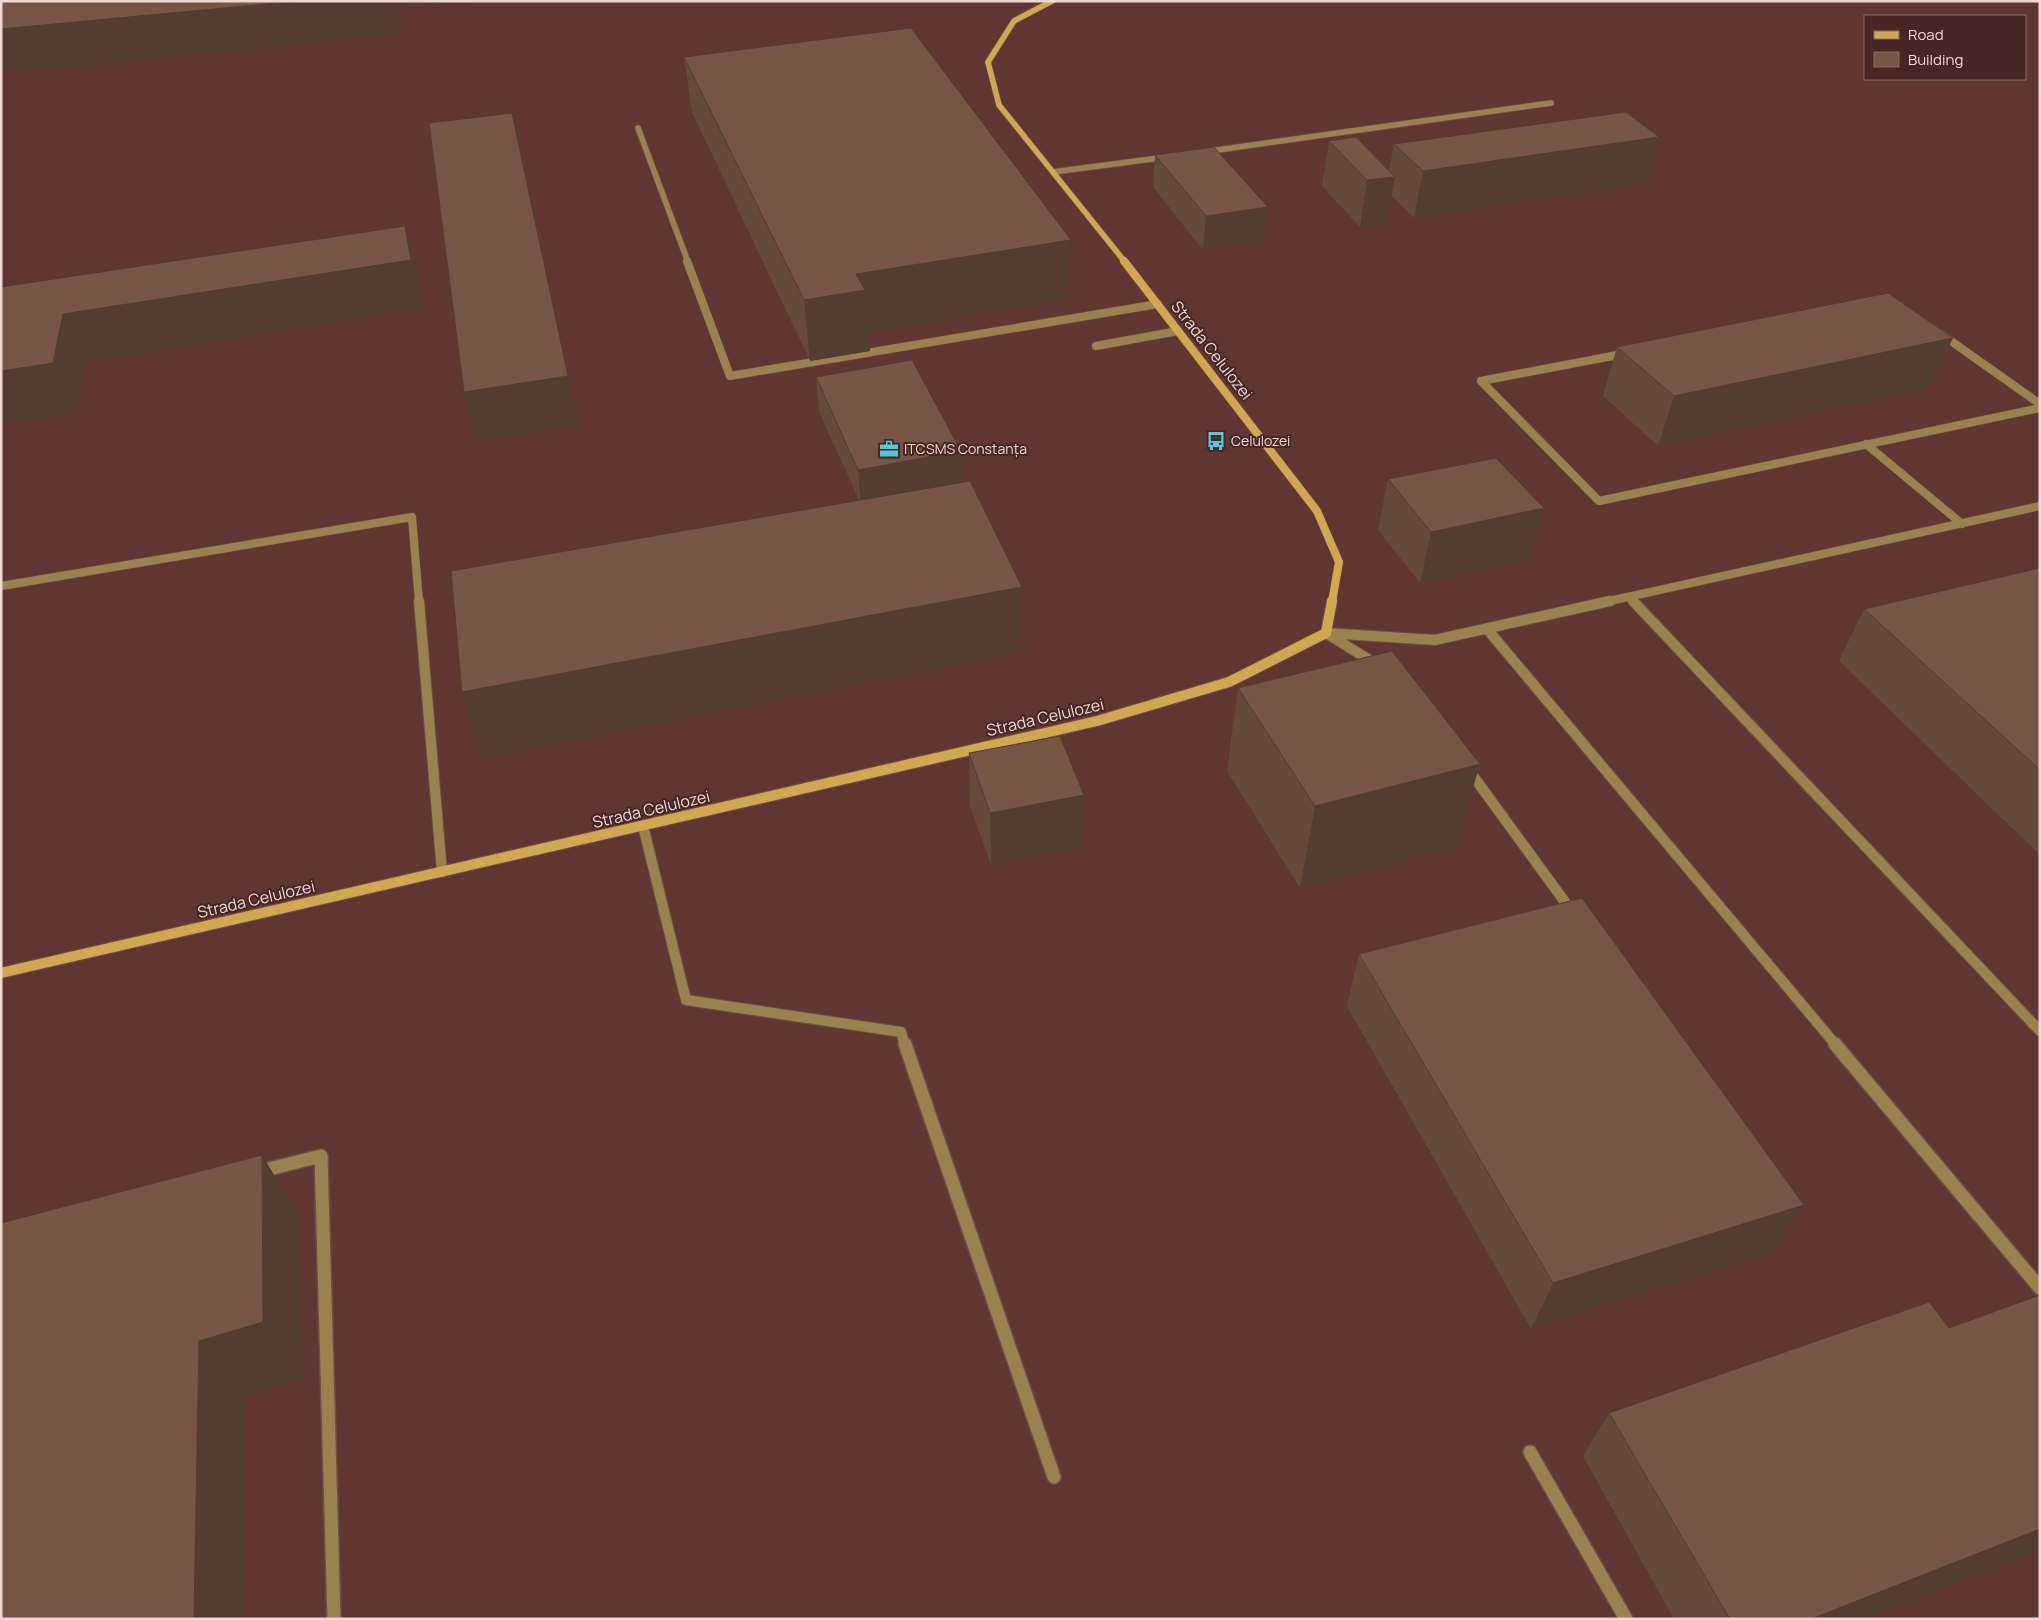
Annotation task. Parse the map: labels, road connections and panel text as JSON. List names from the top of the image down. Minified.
{"streets":{"street":["Strada Celulozei"]},"places":{"bus stop":["Celulozei"],"office":["ITCSMS Constanța"]},"legend":["Road","Building"]}
